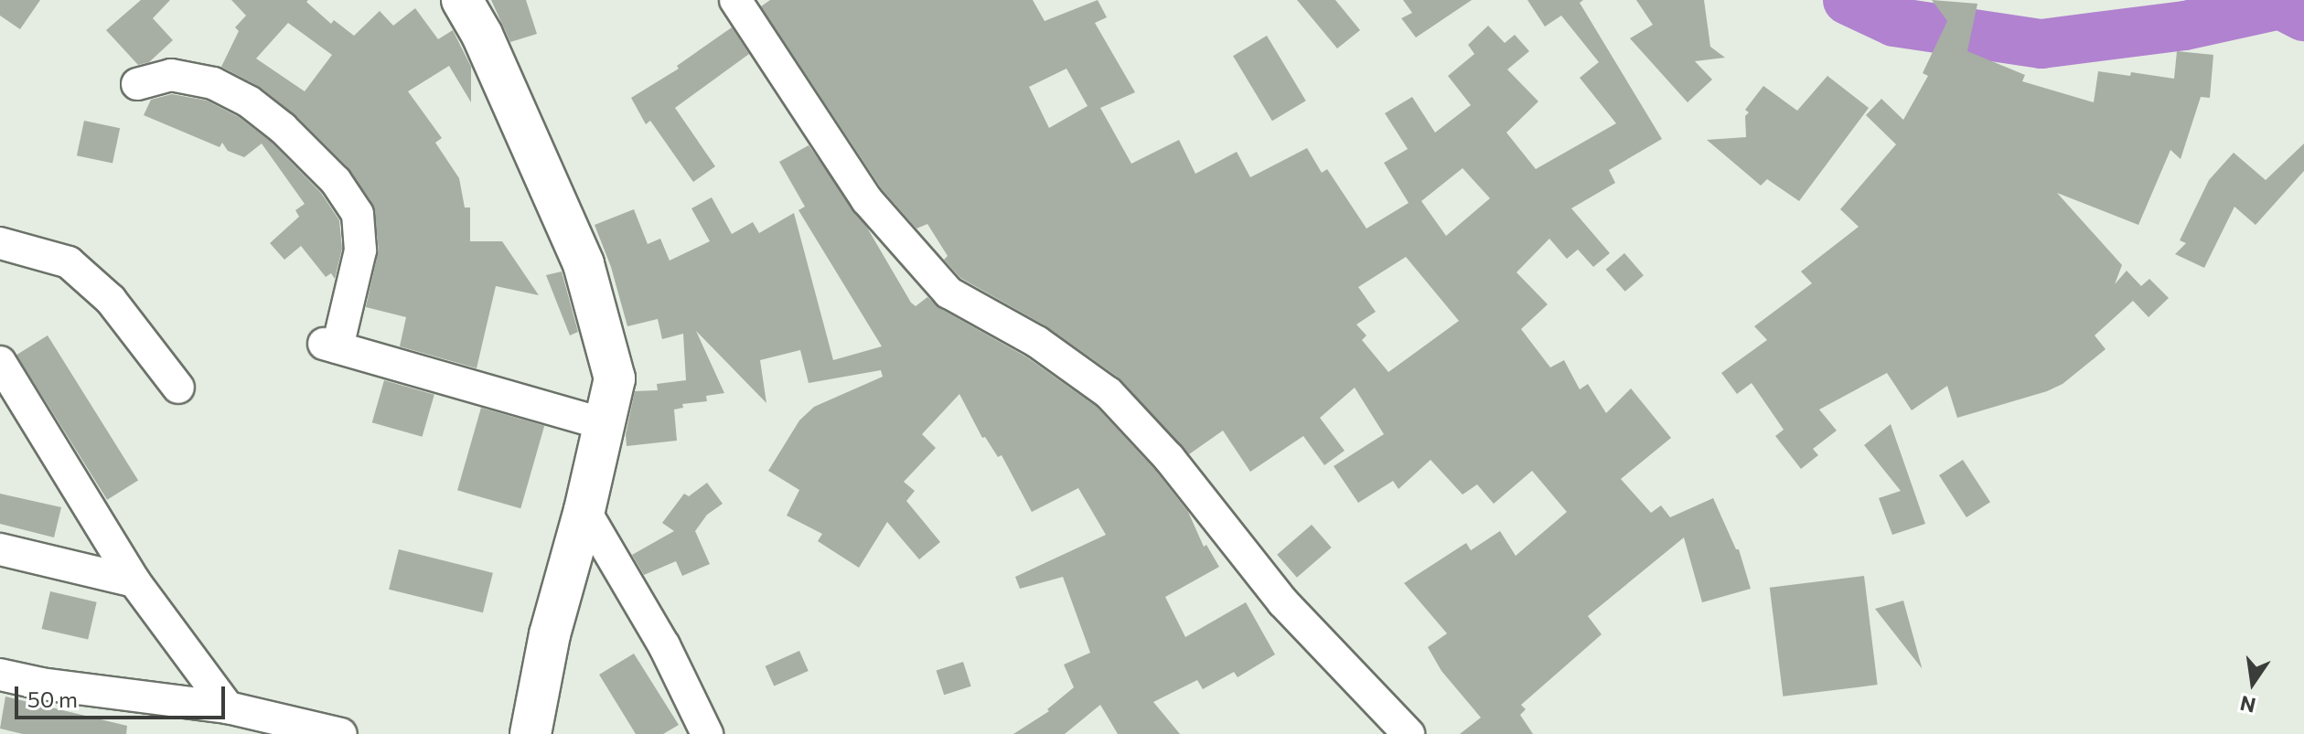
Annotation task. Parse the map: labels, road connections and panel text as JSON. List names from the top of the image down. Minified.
{"scale_bar":"50 m","north":"bottom"}
